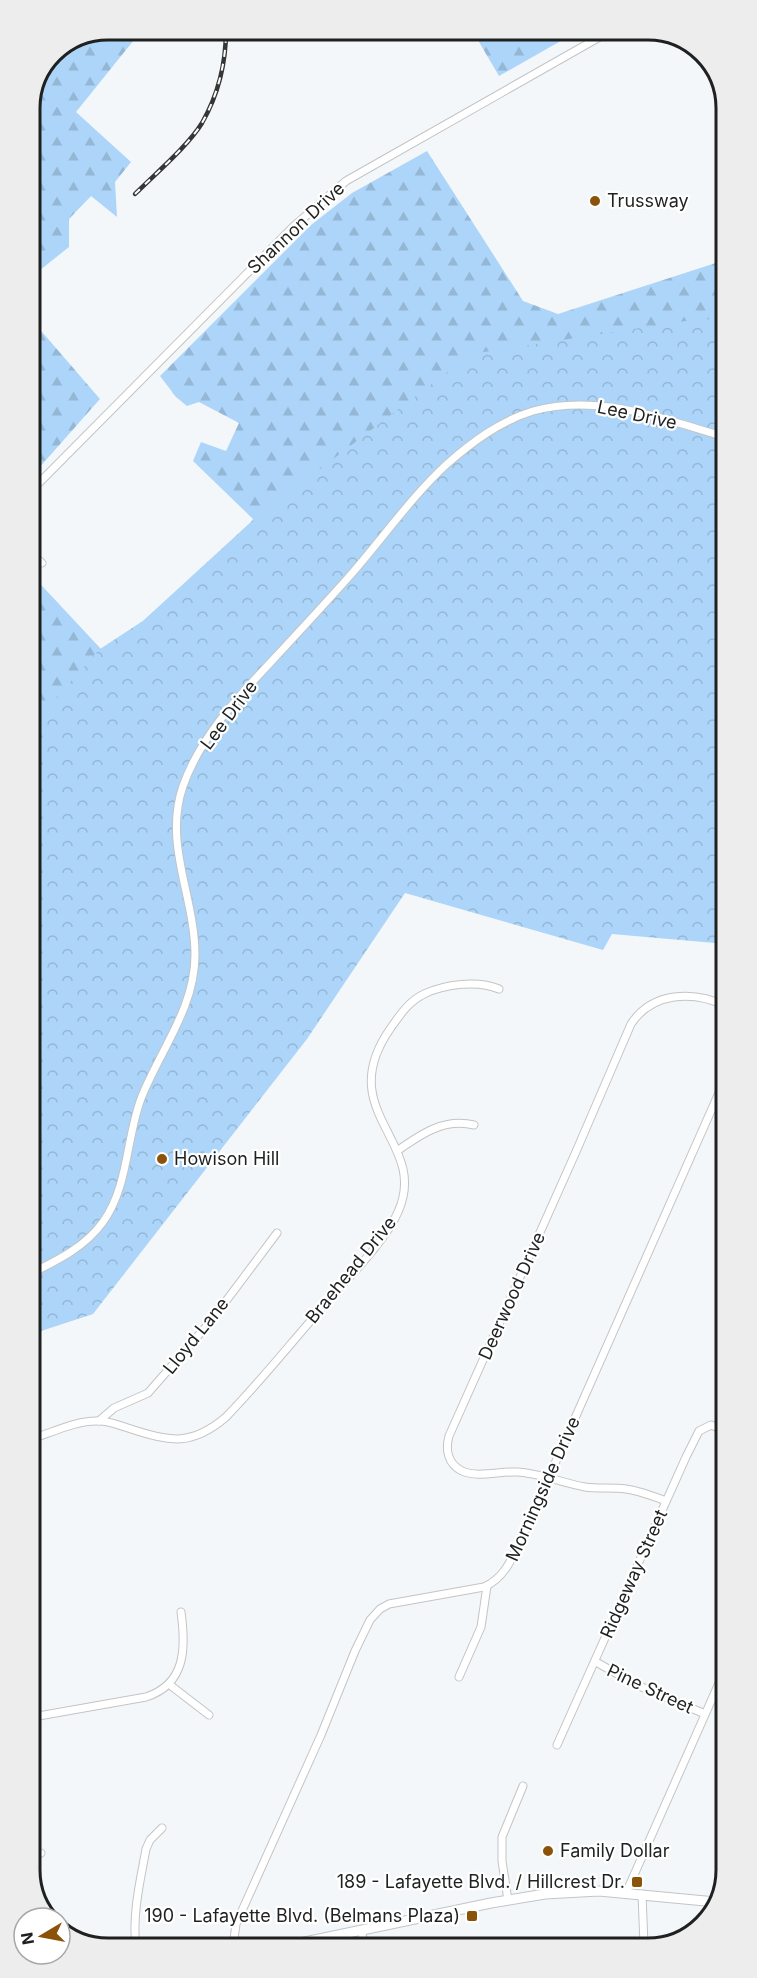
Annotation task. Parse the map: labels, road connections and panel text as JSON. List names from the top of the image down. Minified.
{"streets":{"street":["Shannon Drive","Lee Drive","Braehead Drive","Deerwood Drive","Lloyd Lane","Morningside Drive","Ridgeway Street","Pine Street"]},"crossings":[["Braehead Drive","Lloyd Lane"],["Deerwood Drive","Morningside Drive"],["Deerwood Drive","Ridgeway Street"],["Ridgeway Street","Pine Street"]],"places":{"other":["Trussway","Howison Hill","Family Dollar"],"transit":["189 - Lafayette Blvd. / Hillcrest Dr.","190 - Lafayette Blvd. (Belmans Plaza)"]},"north":"left"}
